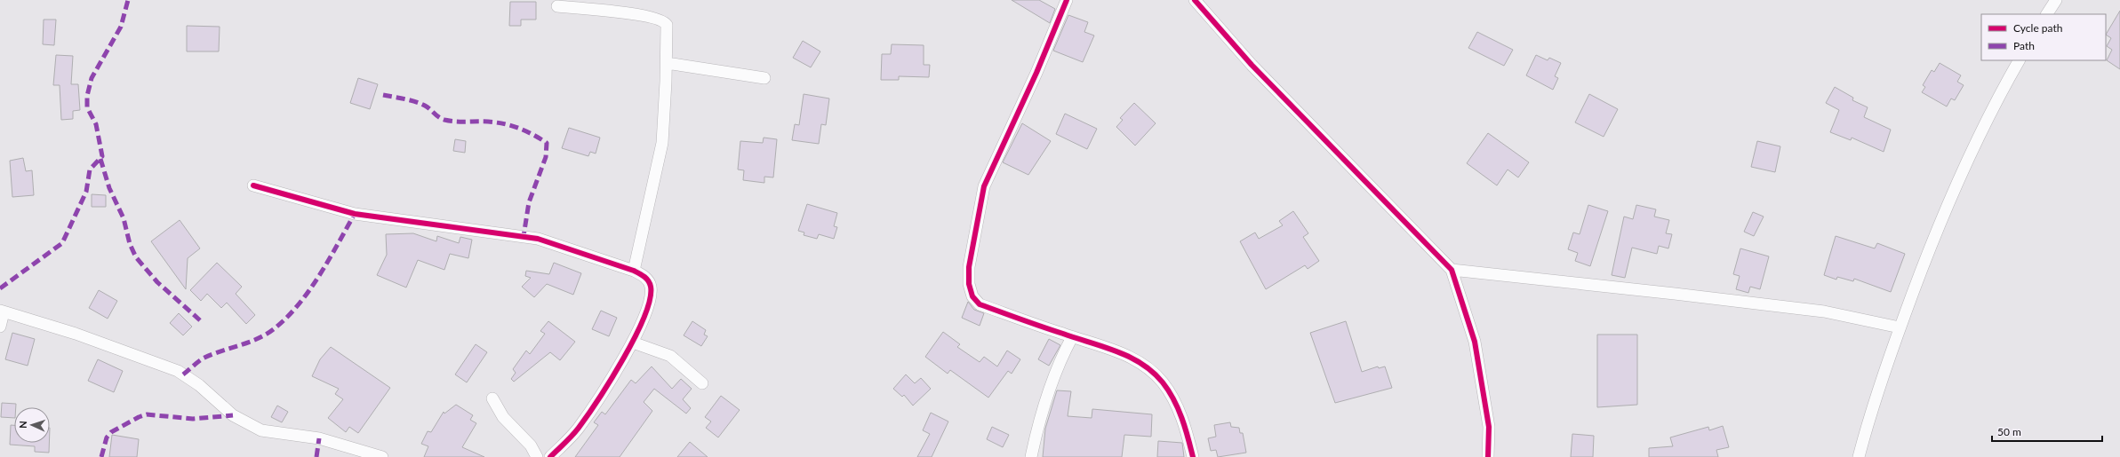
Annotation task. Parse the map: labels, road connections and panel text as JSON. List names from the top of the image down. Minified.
{"legend":["Cycle path","Path"],"scale_bar":"50 m","north":"left"}
